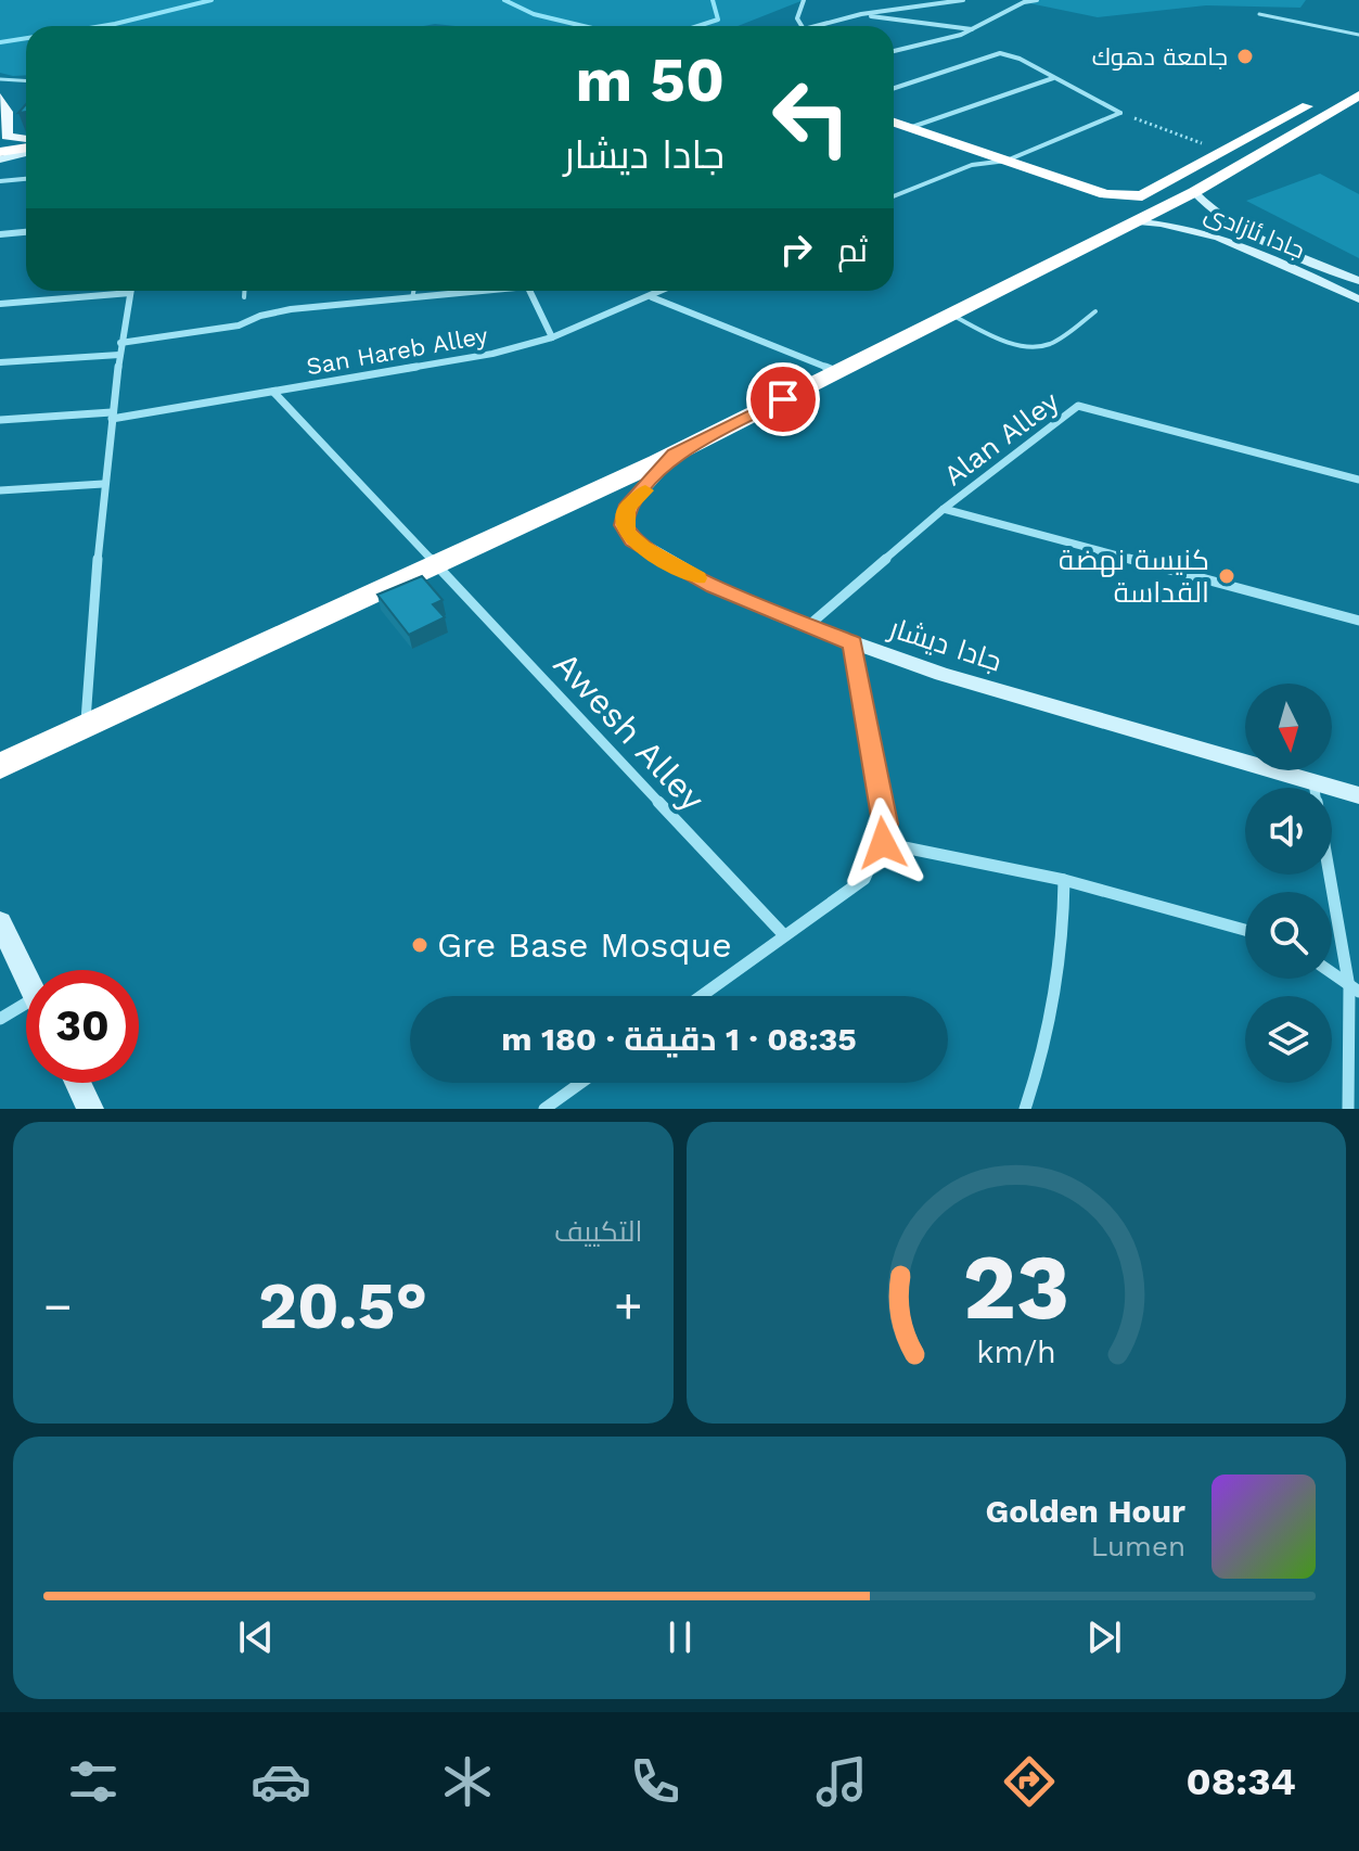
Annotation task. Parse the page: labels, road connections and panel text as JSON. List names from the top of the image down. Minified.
{"streets":{"street":["جادا ئازادی","San Hareb Alley","Alan Alley","جادا دیشار","Awesh Alley"]},"crossings":[["San Hareb Alley","Awesh Alley"],["Alan Alley","جادا دیشار"]],"places":["جامعة دهوك","كنيسة نهضة القداسة","Gre Base Mosque"],"north":"bottom","page":{"turn":["50 m","جادا دیشار"],"then":"ثم","limit":"30","trip":"08:35 · 1 دقيقة · 180 m","tile":"التكييف","heat":["−","20.5°","+"],"song":["Golden Hour","Lumen"],"tabs":"08:34","gauge":["23","km/h"]}}
